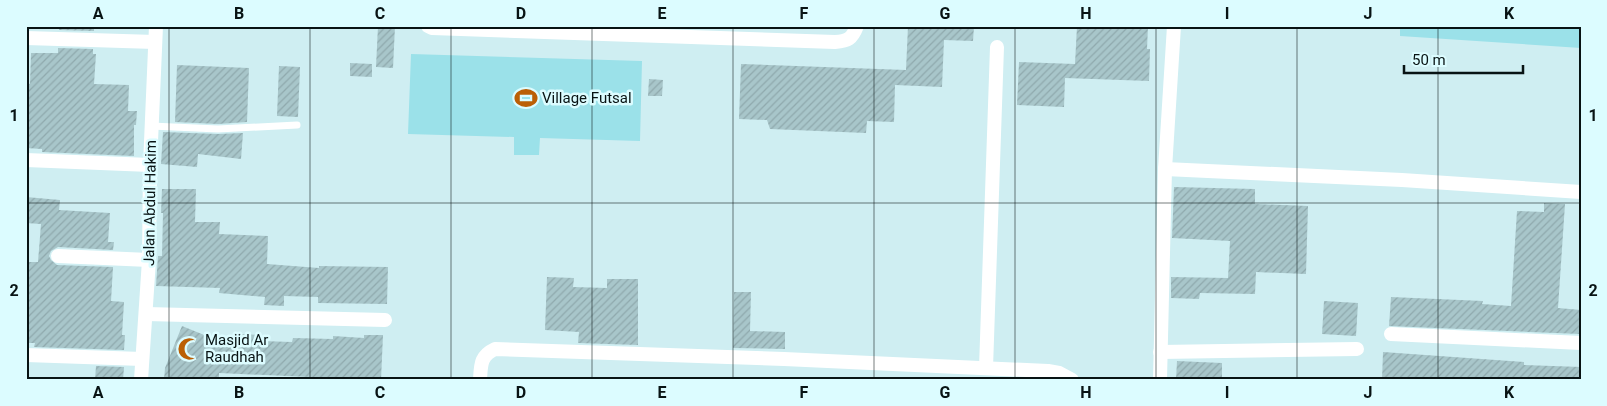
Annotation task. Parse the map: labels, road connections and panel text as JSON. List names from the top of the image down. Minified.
{"streets":{"street":["Jalan Abdul Hakim"]},"places":{"sports":["Village Futsal"],"mosque":["Masjid Ar Raudhah"]},"scale_bar":"50 m","grid":{"columns":["A","B","C","D","E","F","G","H","I","J","K"],"rows":["1","2"]}}
